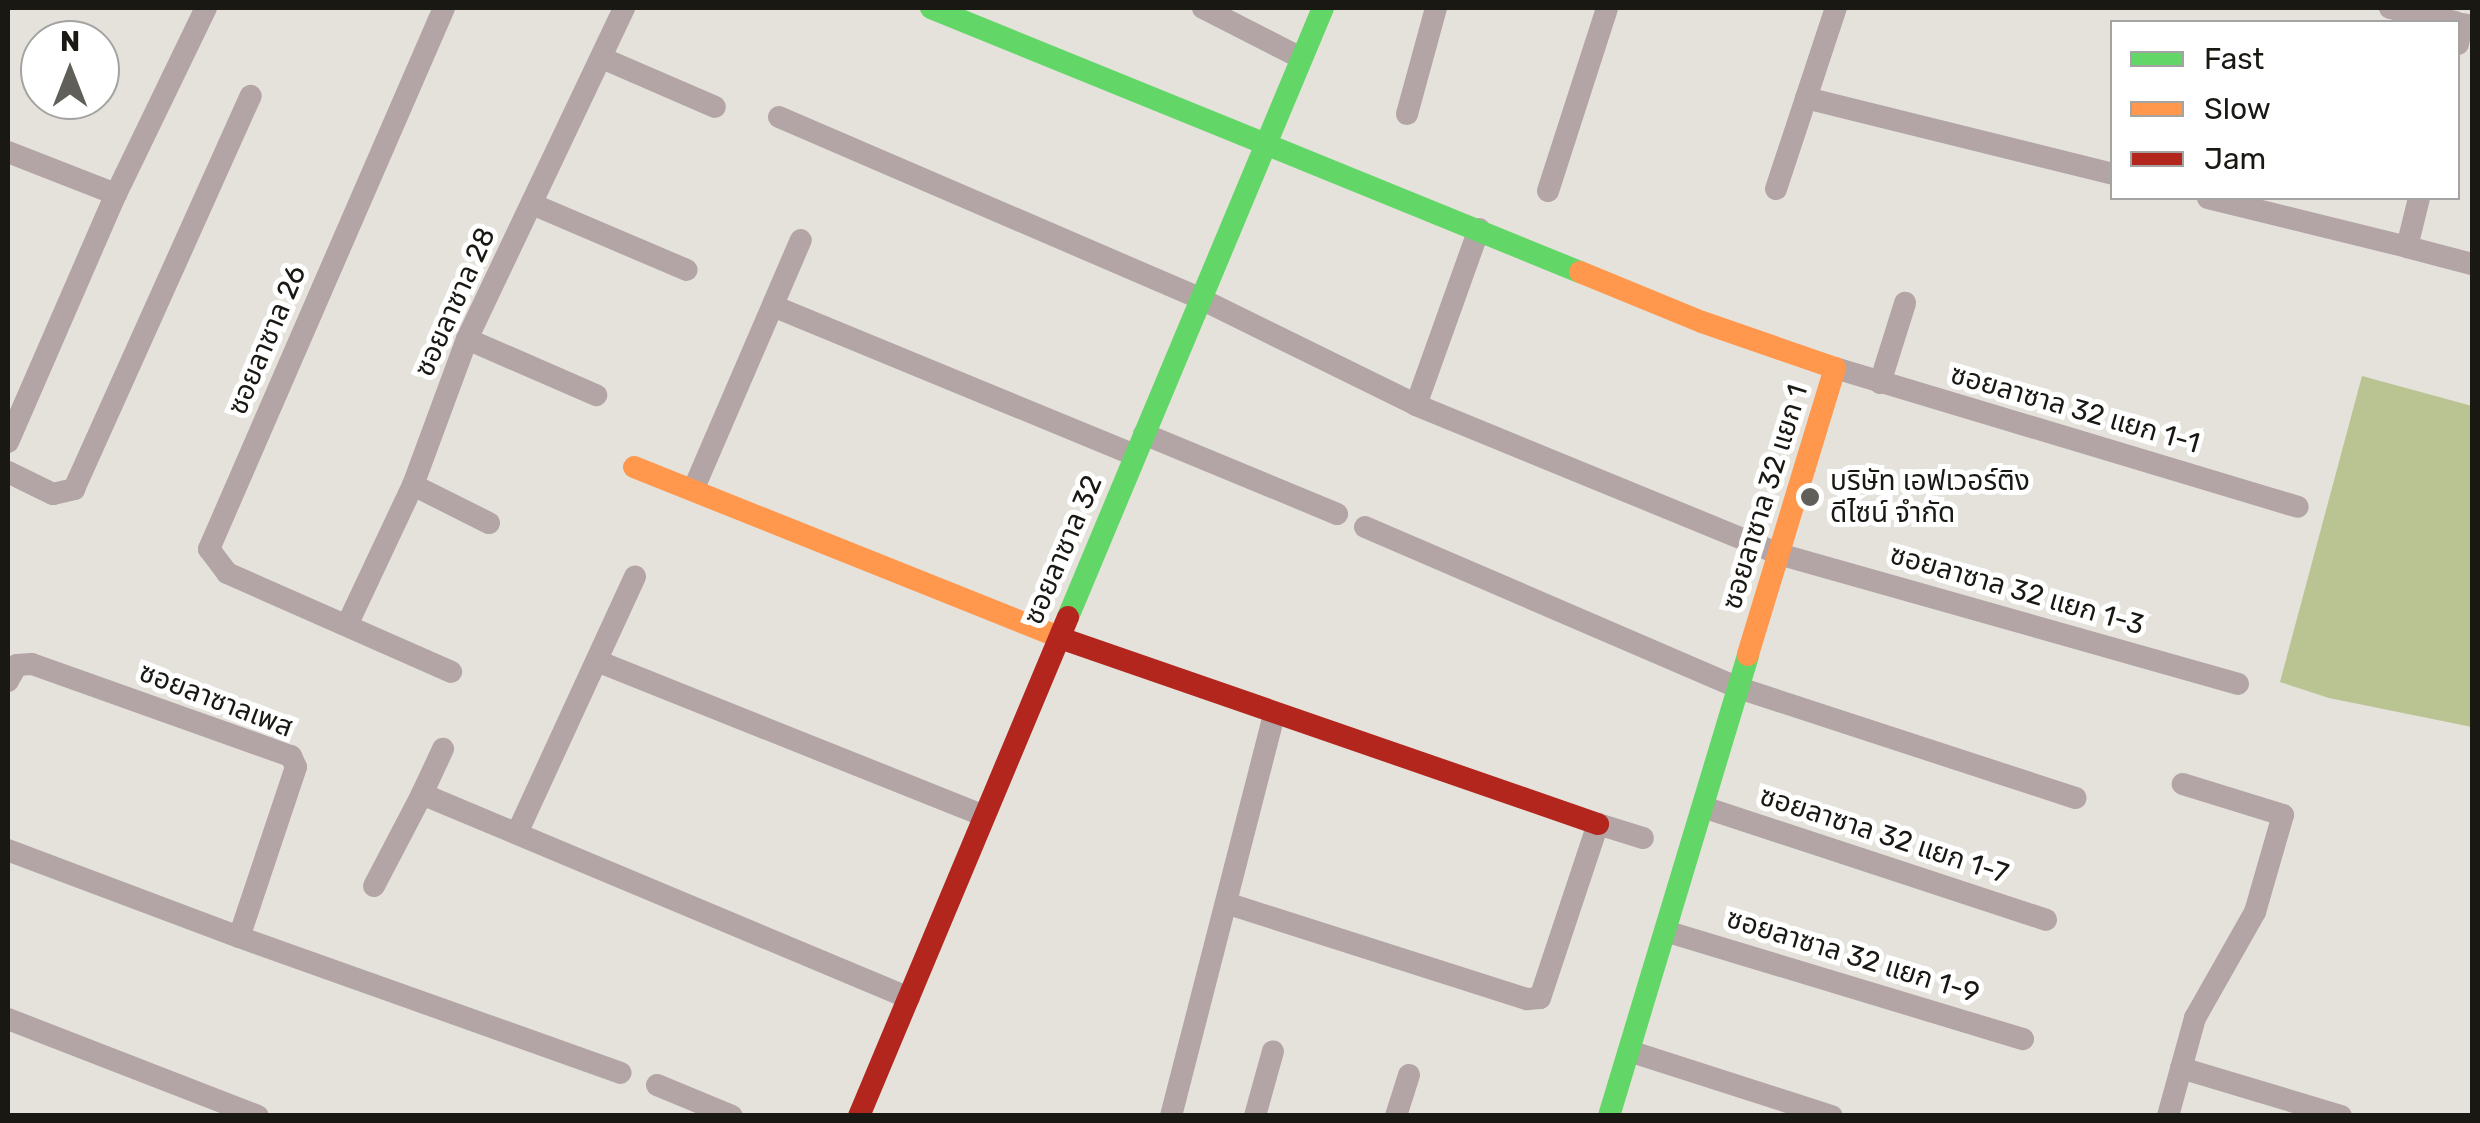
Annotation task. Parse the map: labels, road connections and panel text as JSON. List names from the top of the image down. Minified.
{"streets":{"street":["ซอยลาซาล 28","ซอยลาซาล 26","ซอยลาซาล 32 แยก 1-1","ซอยลาซาล 32 แยก 1","ซอยลาซาล 32","ซอยลาซาล 32 แยก 1-3","ซอยลาซาลเพส","ซอยลาซาล 32 แยก 1-7","ซอยลาซาล 32 แยก 1-9"]},"crossings":[["ซอยลาซาล 28","ซอยลาซาล 26"],["ซอยลาซาล 32 แยก 1-1","ซอยลาซาล 32 แยก 1"],["ซอยลาซาล 32 แยก 1","ซอยลาซาล 32"],["ซอยลาซาล 32 แยก 1","ซอยลาซาล 32 แยก 1-3"],["ซอยลาซาล 32 แยก 1","ซอยลาซาล 32 แยก 1-7"],["ซอยลาซาล 32 แยก 1","ซอยลาซาล 32 แยก 1-9"],["ซอยลาซาล 32","ซอยลาซาล 32 แยก 1-3"]],"places":["บริษัท เอฟเวอร์ติง ดีไซน์ จำกัด"],"legend":["Fast","Slow","Jam"],"north":"top"}
